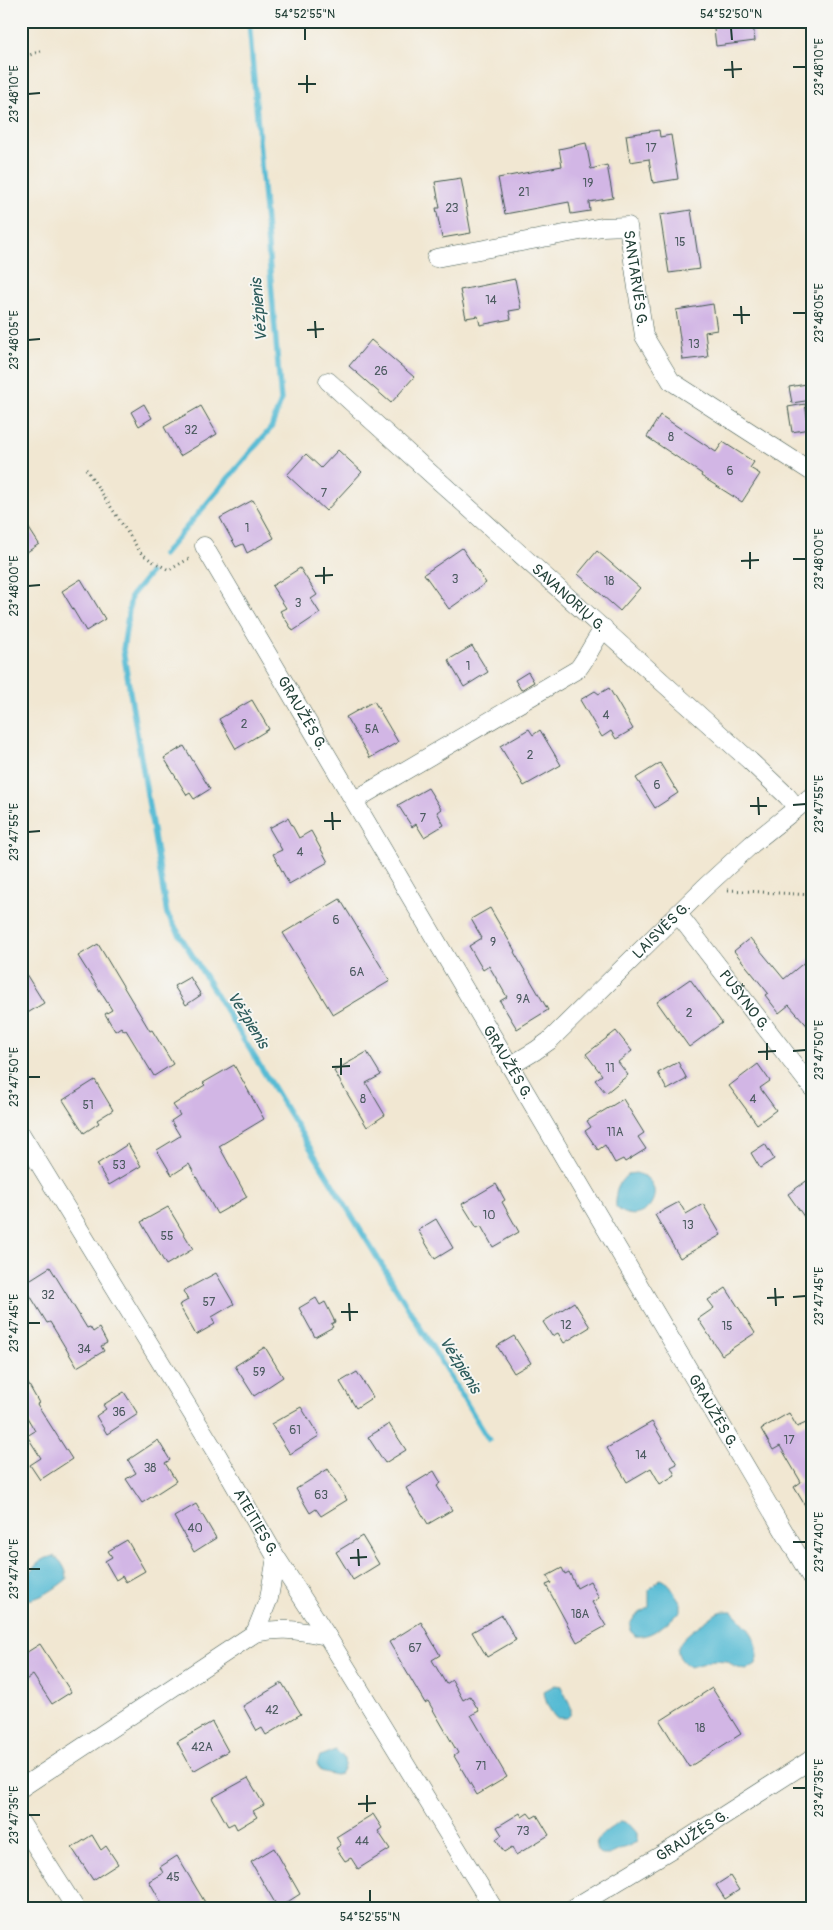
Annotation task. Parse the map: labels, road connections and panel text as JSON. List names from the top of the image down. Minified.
{"streets":{"street":["SANTARVĖS G.","SAVANORIŲ G.","GRAUŽĖS G.","LAISVĖS G.","PUŠYNO G.","ATEITIES G."]},"crossings":[["SAVANORIŲ G.","GRAUŽĖS G."],["GRAUŽĖS G.","LAISVĖS G."],["LAISVĖS G.","PUŠYNO G."]],"water":["Vėžpienis"],"house_numbers":["17","19","21","23","15","14","13","26","32","8","6","7","1","3","18","3","1","4","2","5A","2","6","7","4","6","9","6A","9A","2","11","8","4","51","11A","53","10","13","55","32","57","12","15","34","59","36","61","17","14","38","63","40","18A","67","42","18","42A","71","73","44","45"],"coordinates":["54°52'55\"N","54°52'50\"N","23°48'10\"E","23°48'05\"E","23°48'00\"E","23°47'55\"E","23°47'50\"E","23°47'45\"E","23°47'40\"E","23°47'35\"E"]}
